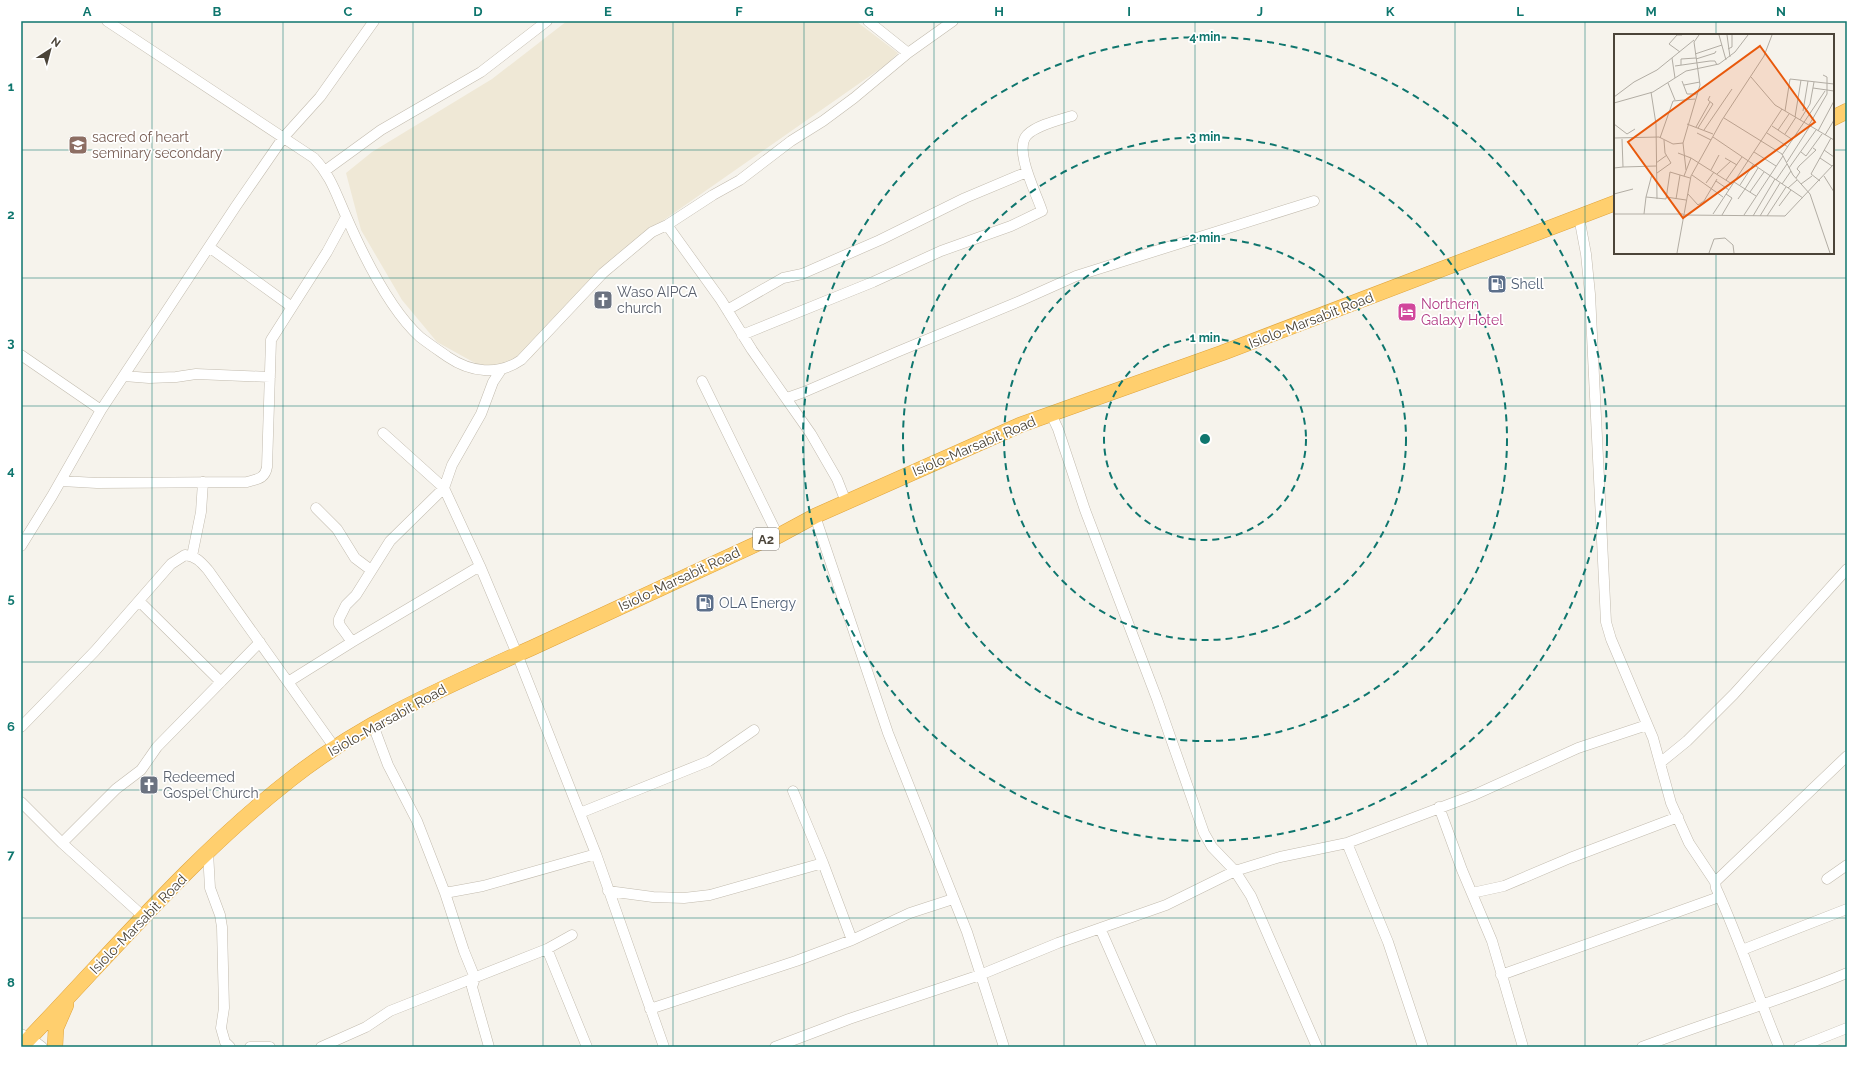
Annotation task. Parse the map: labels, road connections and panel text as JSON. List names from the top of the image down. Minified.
{"streets":{"highway":["Isiolo-Marsabit Road","A2"]},"places":{"school or university":["sacred of heart seminary secondary"],"fuel station":["Shell","OLA Energy"],"church":["Waso AIPCA church","Redeemed Gospel Church"],"hotel":["Northern Galaxy Hotel"]},"north":"top right","grid":{"columns":["A","B","C","D","E","F","G","H","I","J","K","L","M","N"],"rows":["1","2","3","4","5","6","7","8"]},"rings":["4 min","3 min","2 min","1 min"]}
